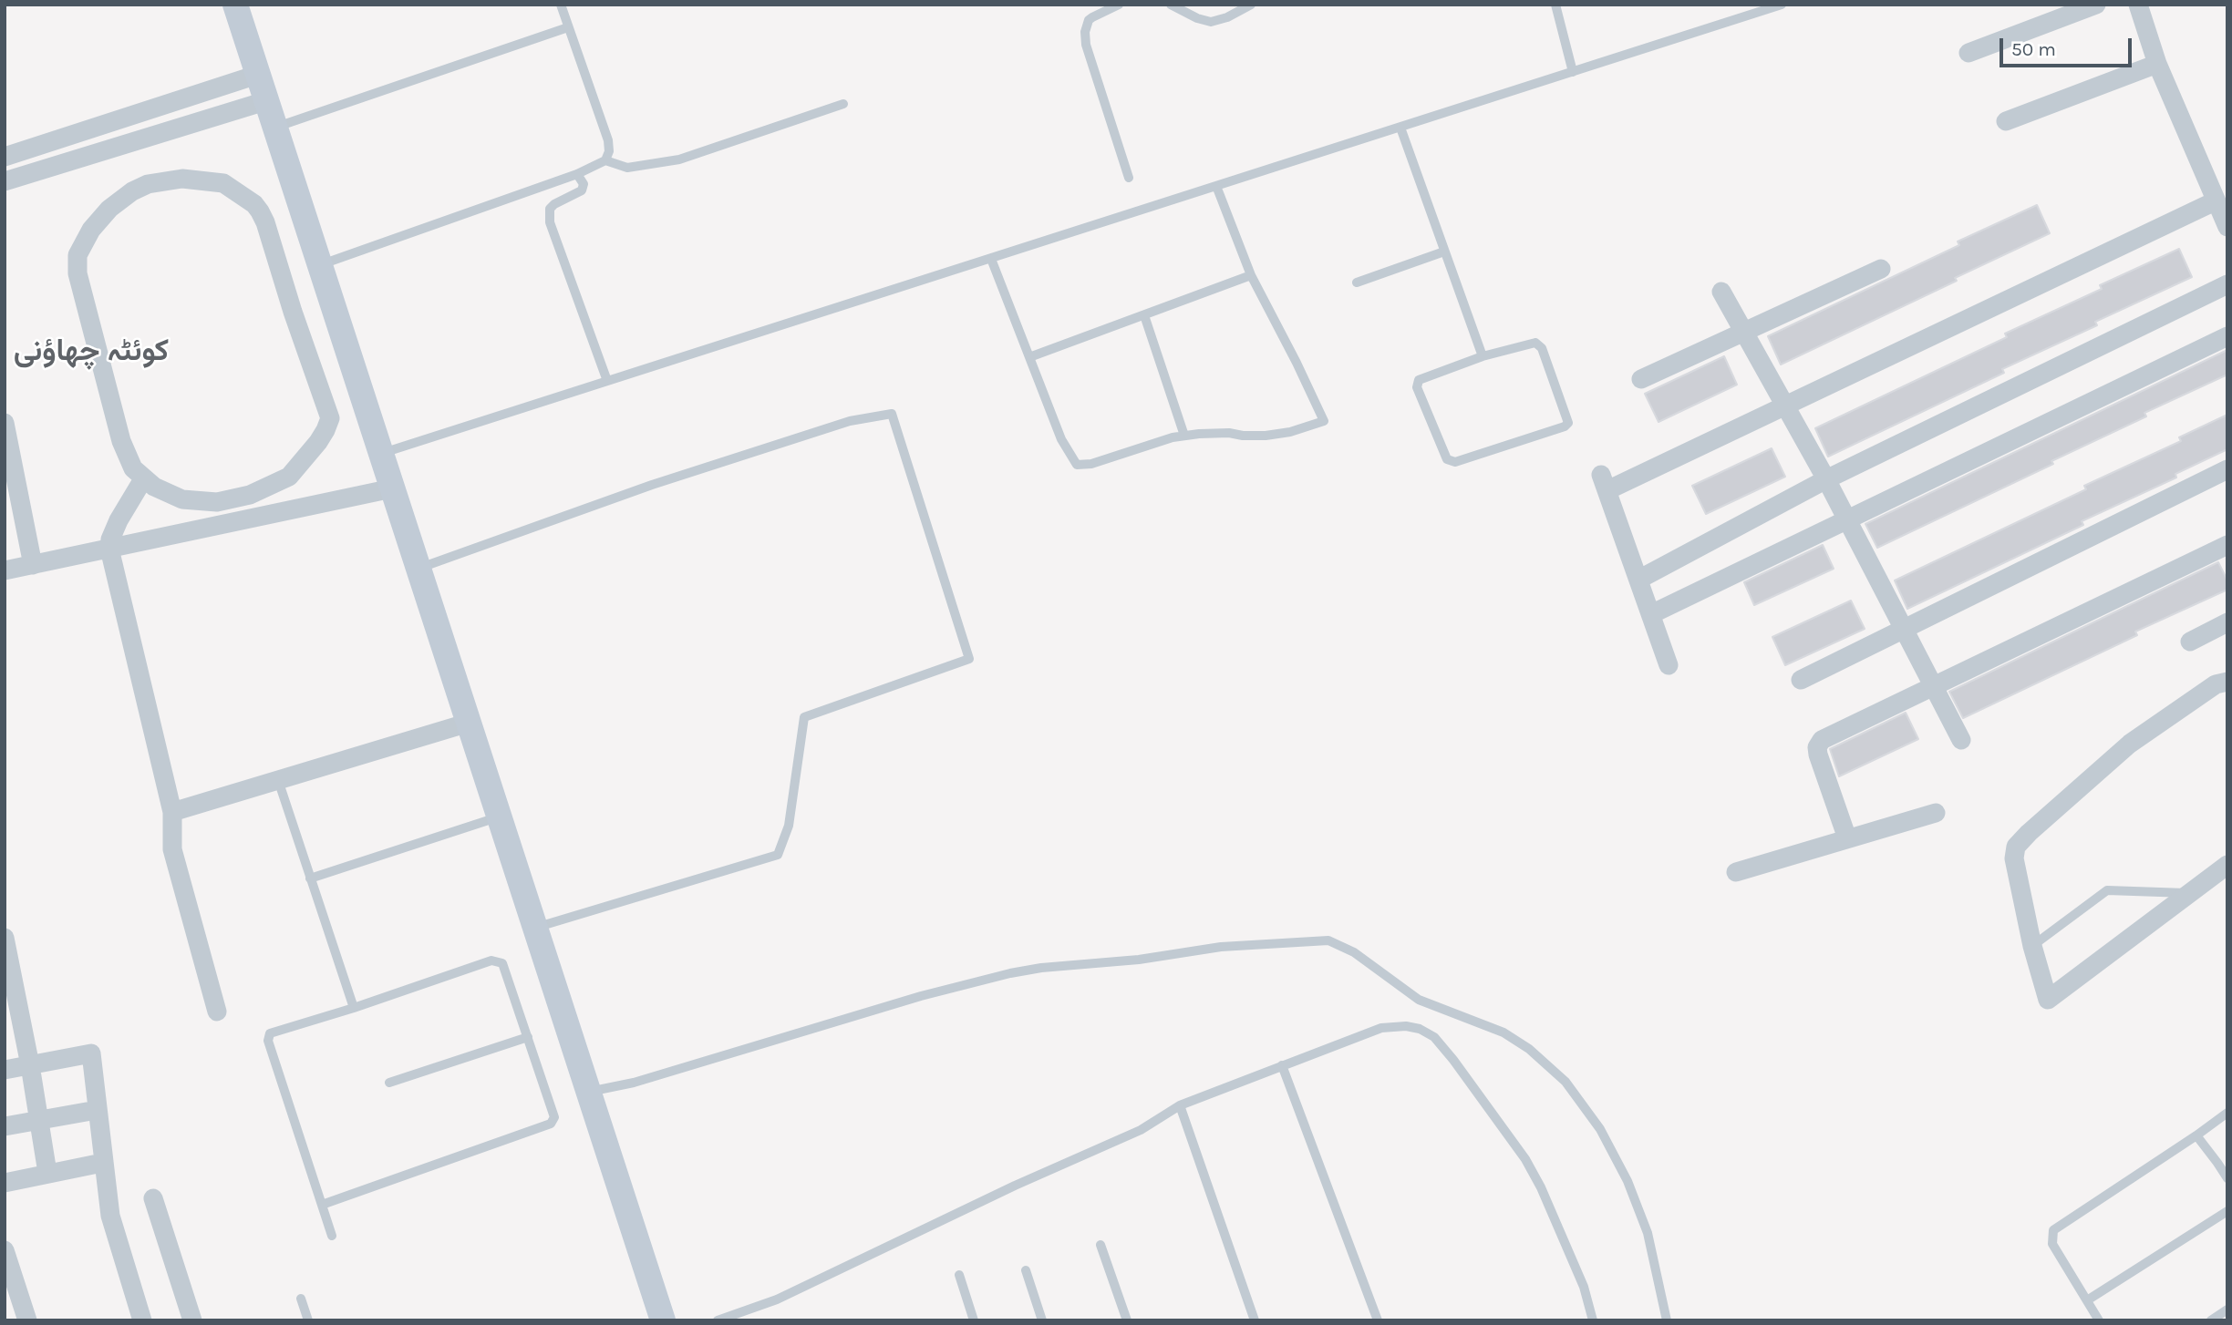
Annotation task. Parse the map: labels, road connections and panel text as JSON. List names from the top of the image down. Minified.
{"districts":["کوئٹہ چھاؤنی"],"scale_bar":"50 m"}
